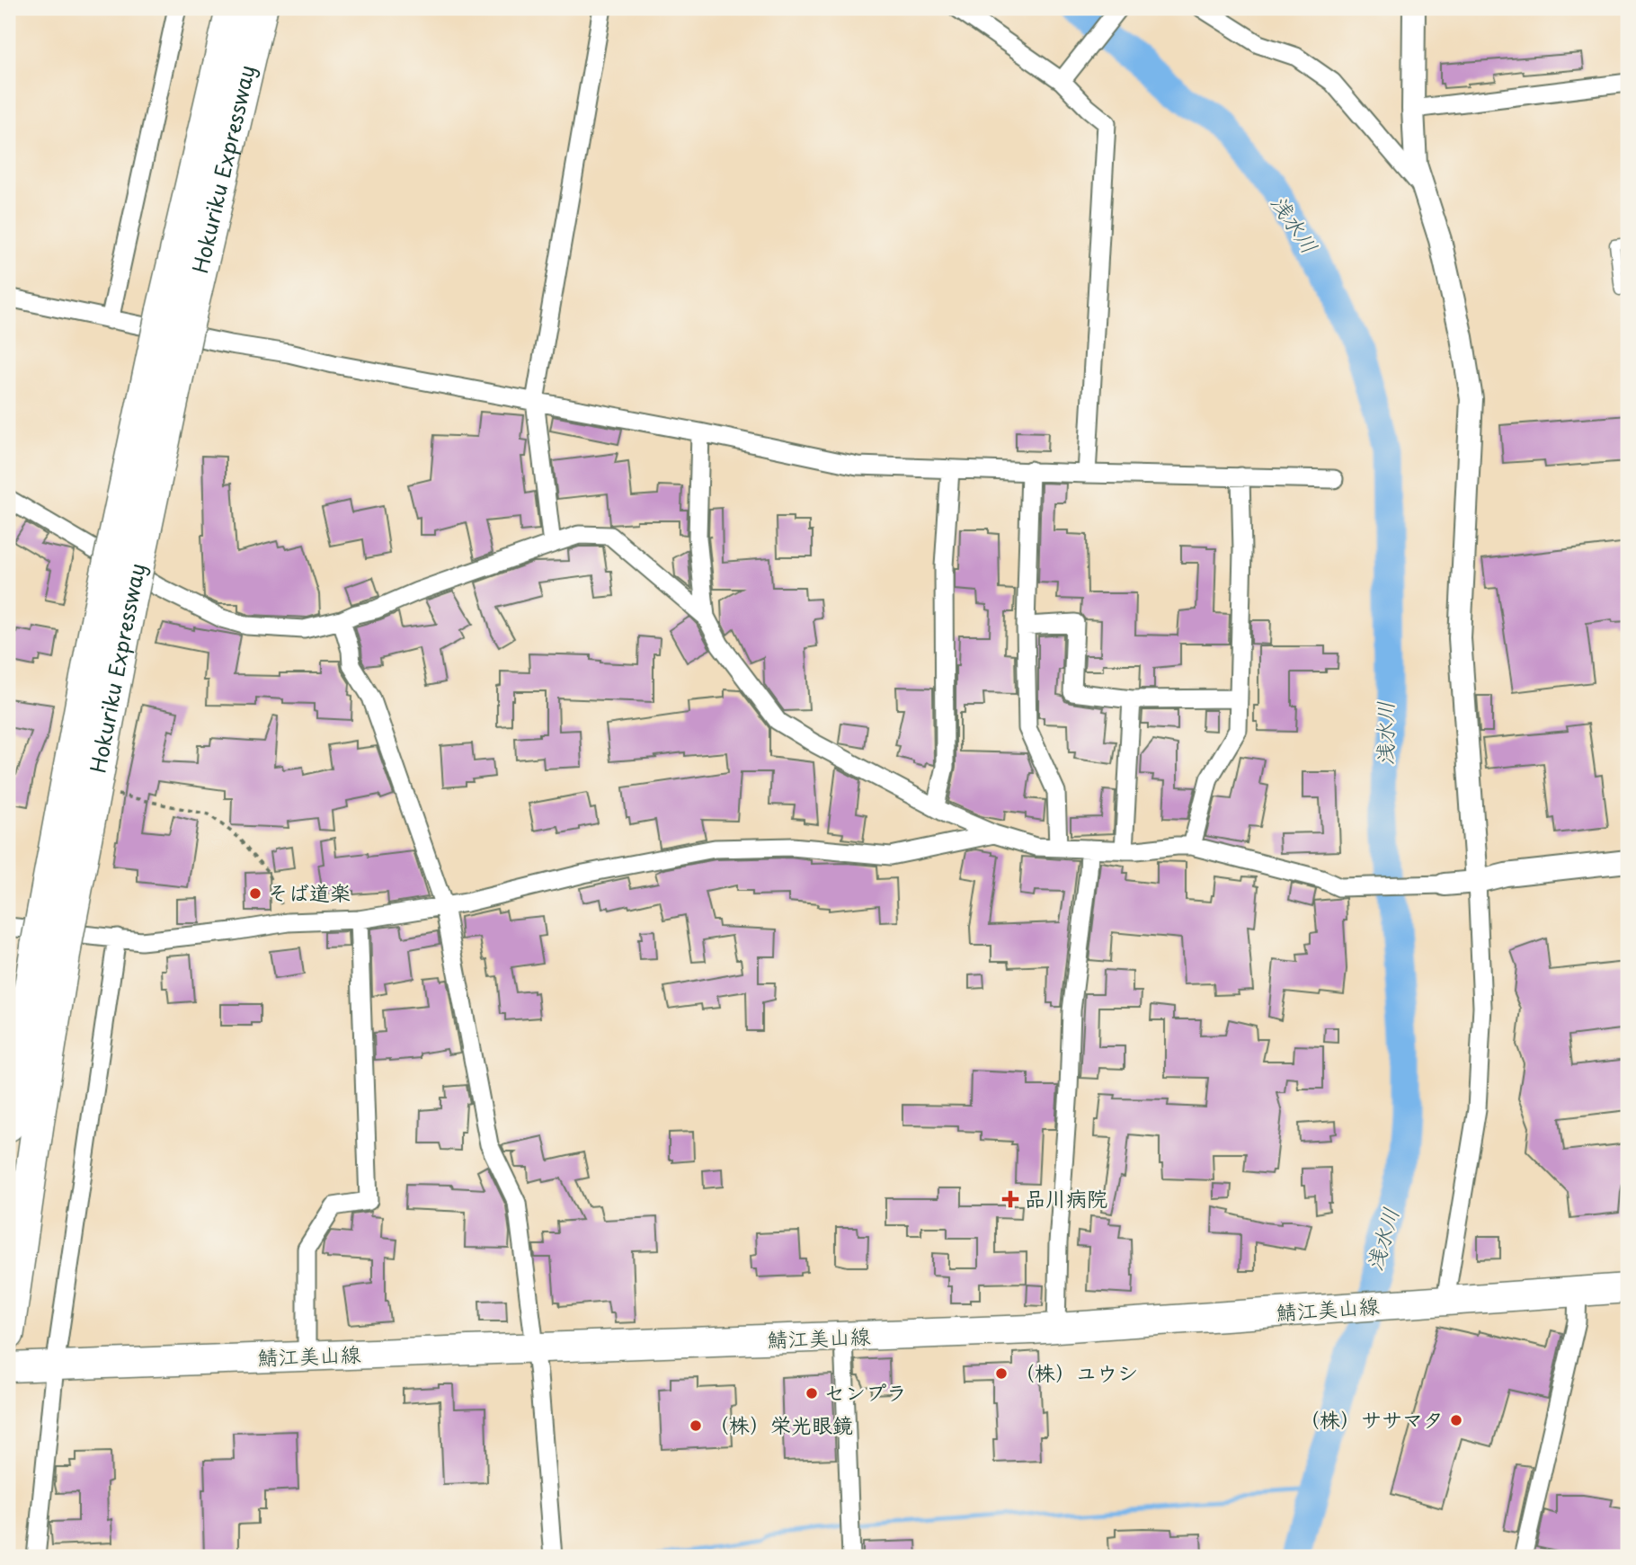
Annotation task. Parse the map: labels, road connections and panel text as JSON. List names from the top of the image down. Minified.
{"streets":{"highway":["Hokuriku Expressway"],"main road":["鯖江美山線"]},"water":["浅水川"],"places":{"other":["そば道楽","（株）ユウシ","センプラ","（株）ササマタ","（株）栄光眼鏡"],"health":["品川病院"]}}
